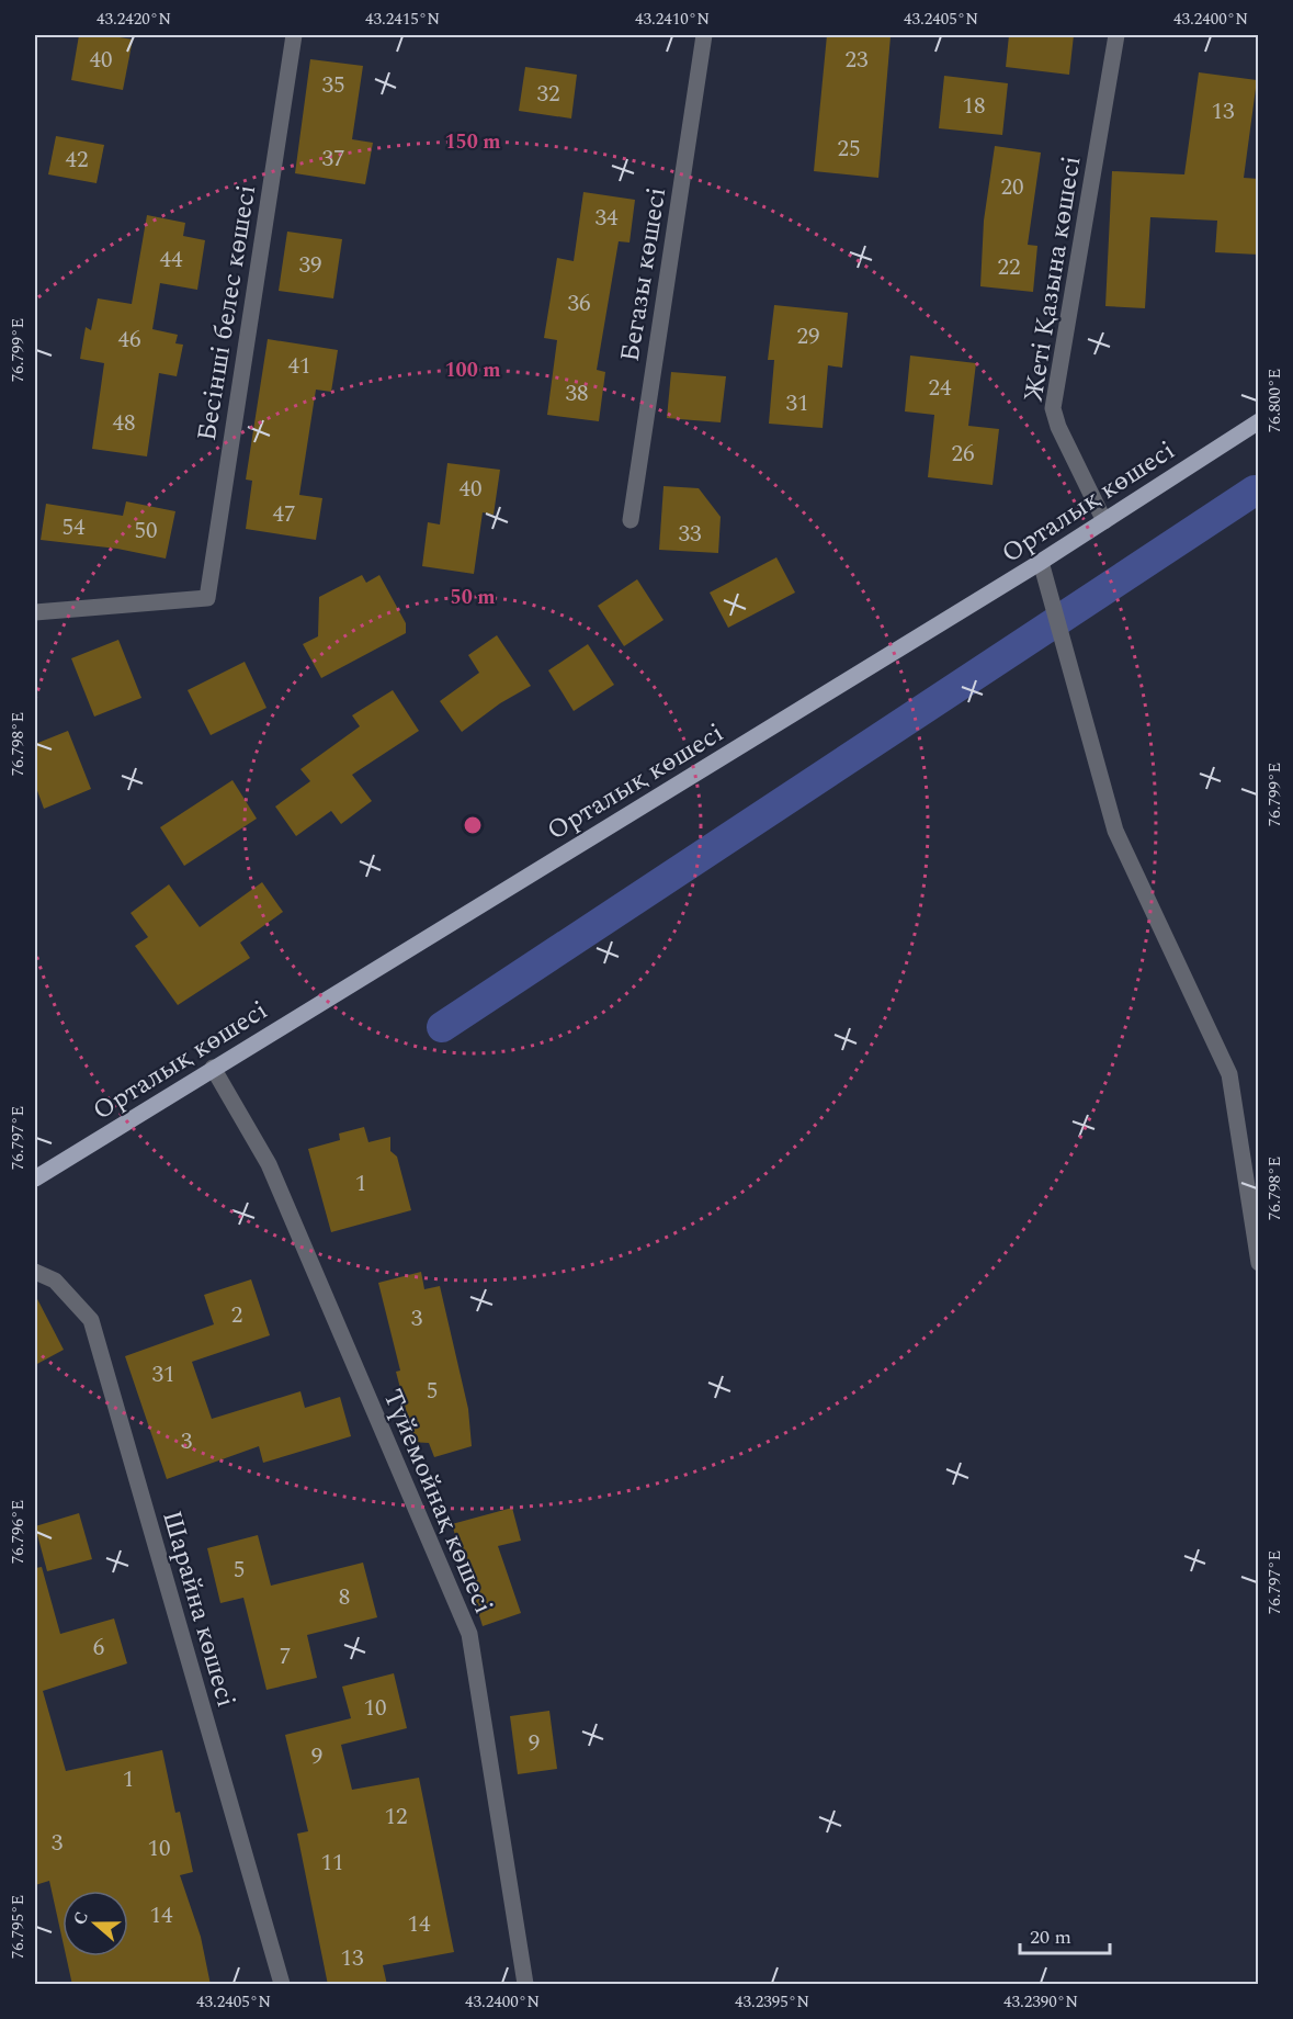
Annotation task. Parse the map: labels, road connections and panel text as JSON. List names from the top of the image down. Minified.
{"streets":{"main road":["Орталық көшесі"],"street":["Бегазы көшесі","Жеті Қазына көшесі","Бесінші белес көшесі","Түйемойнақ көшесі","Шарайна көшесі"]},"crossings":[["Жеті Қазына көшесі","Орталық көшесі"],["Орталық көшесі","Түйемойнақ көшесі"]],"house_numbers":["40","23","35","32","18","13","25","37","42","20","34","44","39","22","36","29","46","41","24","38","31","48","26","40","47","54","50","33","1","2","3","31","5","3","5","8","6","7","10","9","9","1","12","3","10","11","14","14","13"],"scale_bar":"20 m","north":"left","coordinates":["43.2420°N","43.2415°N","43.2410°N","43.2405°N","43.2400°N","76.799°E","76.800°E","76.798°E","76.797°E","76.796°E","76.795°E","43.2395°N","43.2390°N"],"rings":["150 m","100 m","50 m"]}
